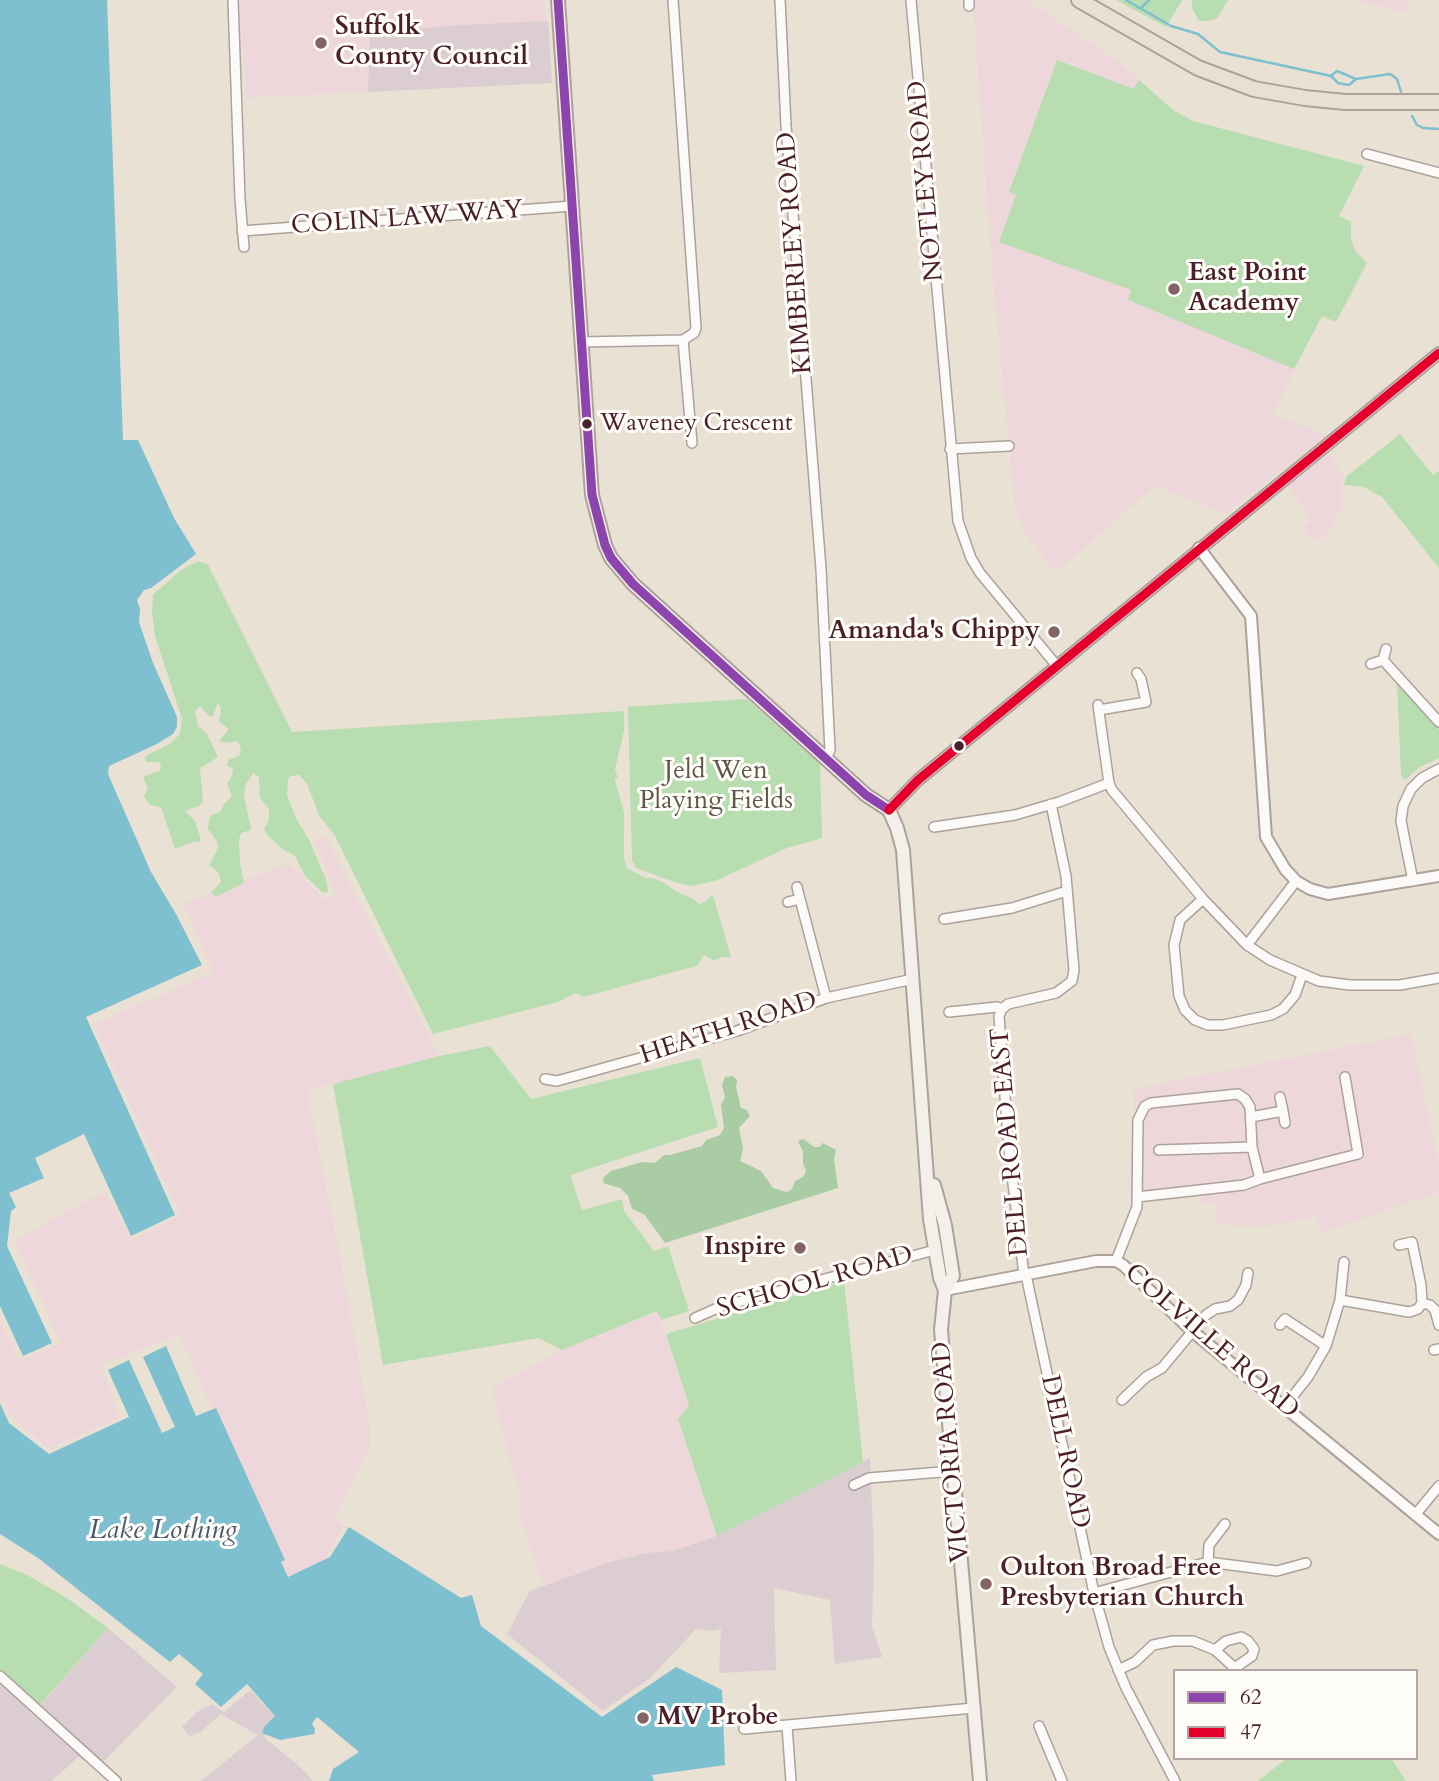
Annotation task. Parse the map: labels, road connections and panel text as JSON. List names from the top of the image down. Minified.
{"streets":{"main road":["VICTORIA ROAD"],"street":["NOTLEY ROAD","COLIN LAW WAY","KIMBERLEY ROAD","HEATH ROAD","DELL ROAD EAST","SCHOOL ROAD","COLVILLE ROAD","DELL ROAD"]},"crossings":[["HEATH ROAD","VICTORIA ROAD"],["DELL ROAD EAST","COLVILLE ROAD"],["DELL ROAD EAST","DELL ROAD"],["SCHOOL ROAD","VICTORIA ROAD"],["COLVILLE ROAD","VICTORIA ROAD"],["COLVILLE ROAD","DELL ROAD"]],"water":["Lake Lothing"],"parks":["Jeld Wen Playing Fields"],"places":["Suffolk County Council","East Point Academy","Waveney Crescent","Amanda's Chippy","Inspire","Oulton Broad Free Presbyterian Church","MV Probe"],"lines":["transit line 62","transit line 47"],"legend":["62","47"]}
